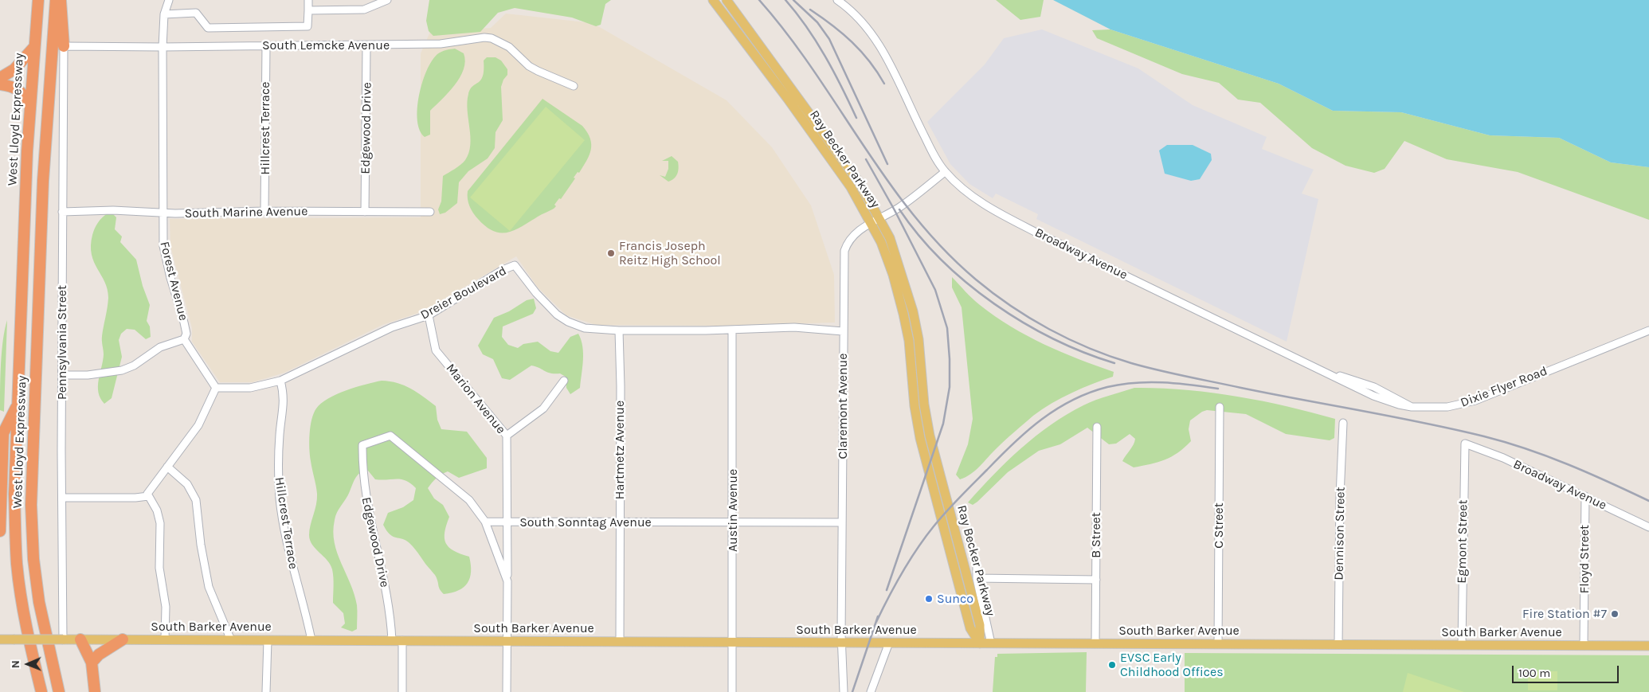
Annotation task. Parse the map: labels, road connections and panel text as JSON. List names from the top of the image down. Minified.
{"streets":{"highway":["West Lloyd Expressway"],"main road":["Ray Becker Parkway","South Barker Avenue"],"street":["South Lemcke Avenue","Hillcrest Terrace","Edgewood Drive","South Marine Avenue","Broadway Avenue","Forest Avenue","Dreier Boulevard","Pennsylvania Street","Dixie Flyer Road","Marion Avenue","Claremont Avenue","Hartmetz Avenue","Austin Avenue","South Sonntag Avenue","C Street","Dennison Street","B Street","Egmont Street","Floyd Street"]},"crossings":[["South Lemcke Avenue","Hillcrest Terrace"],["South Lemcke Avenue","Edgewood Drive"],["South Lemcke Avenue","Forest Avenue"],["South Lemcke Avenue","Pennsylvania Street"],["Hillcrest Terrace","South Marine Avenue"],["Hillcrest Terrace","Dreier Boulevard"],["Hillcrest Terrace","South Barker Avenue"],["Edgewood Drive","South Marine Avenue"],["Edgewood Drive","Marion Avenue"],["Edgewood Drive","South Sonntag Avenue"],["Edgewood Drive","South Barker Avenue"],["Ray Becker Parkway","Claremont Avenue"],["Ray Becker Parkway","South Barker Avenue"],["South Marine Avenue","Forest Avenue"],["South Marine Avenue","Pennsylvania Street"],["Broadway Avenue","Dixie Flyer Road"],["Broadway Avenue","Claremont Avenue"],["Broadway Avenue","Egmont Street"],["Broadway Avenue","Floyd Street"],["Forest Avenue","Dreier Boulevard"],["Dreier Boulevard","Marion Avenue"],["Dreier Boulevard","Claremont Avenue"],["Dreier Boulevard","Hartmetz Avenue"],["Dreier Boulevard","Austin Avenue"],["Pennsylvania Street","South Barker Avenue"],["Marion Avenue","South Sonntag Avenue"],["Marion Avenue","South Barker Avenue"],["Claremont Avenue","South Sonntag Avenue"],["Claremont Avenue","South Barker Avenue"],["Hartmetz Avenue","South Sonntag Avenue"],["Hartmetz Avenue","South Barker Avenue"],["Austin Avenue","South Sonntag Avenue"],["Austin Avenue","South Barker Avenue"],["C Street","South Barker Avenue"],["Dennison Street","South Barker Avenue"],["B Street","South Barker Avenue"],["Egmont Street","South Barker Avenue"],["Floyd Street","South Barker Avenue"]],"places":["Francis Joseph Reitz High School","Sunco","Fire Station #7","EVSC Early Childhood Offices"],"scale_bar":"100 m","north":"left"}
